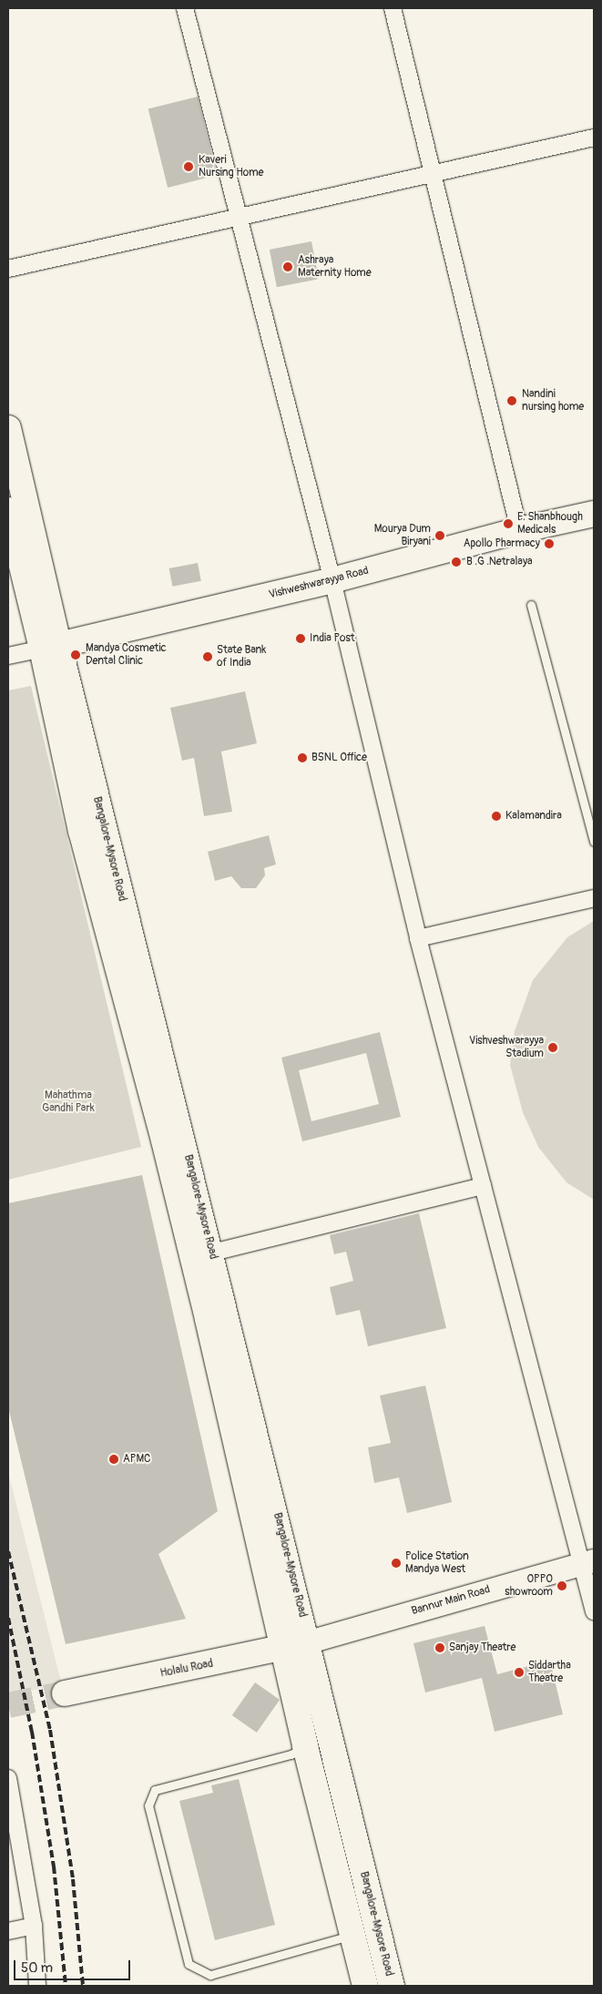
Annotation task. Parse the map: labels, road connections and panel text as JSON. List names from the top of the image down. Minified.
{"streets":{"main road":["Vishweshwarayya Road","Bangalore-Mysore Road","Bannur Main Road","Holalu Road"]},"crossings":[["Vishweshwarayya Road","Bangalore-Mysore Road"],["Bangalore-Mysore Road","Bannur Main Road"],["Bangalore-Mysore Road","Holalu Road"],["Bannur Main Road","Holalu Road"]],"parks":["Mahathma Gandhi Park"],"places":["Kaveri Nursing Home","Ashraya Maternity Home","Nandini nursing home","E. Shanbhough Medicals","Mourya Dum Biryani","Apollo Pharmacy","B .G .Netralaya","India Post","Mandya Cosmetic Dental Clinic","State Bank of India","BSNL Office","Kalamandira","Vishveshwarayya Stadium","APMC","Police Station Mandya West","OPPO showroom","Sanjay Theatre","Siddartha Theatre"],"scale_bar":"50 m"}
